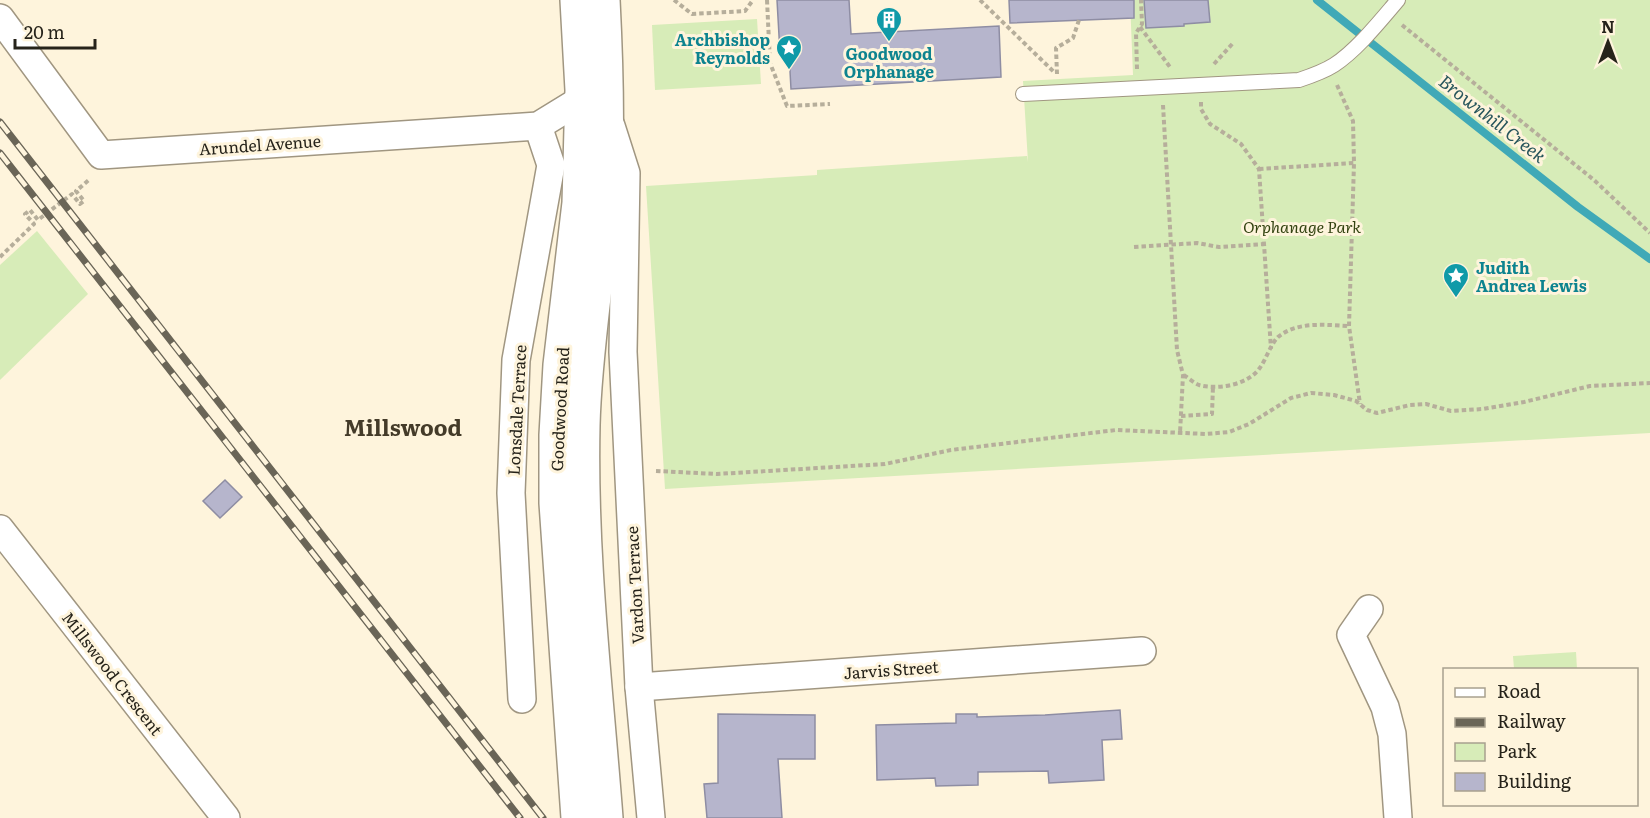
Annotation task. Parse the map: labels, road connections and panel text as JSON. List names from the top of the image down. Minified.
{"streets":{"main road":["Goodwood Road"],"street":["Arundel Avenue","Lonsdale Terrace","Vardon Terrace","Jarvis Street","Millswood Crescent"]},"crossings":[["Arundel Avenue","Goodwood Road"],["Arundel Avenue","Lonsdale Terrace"],["Arundel Avenue","Vardon Terrace"],["Goodwood Road","Vardon Terrace"],["Vardon Terrace","Jarvis Street"]],"districts":["Millswood"],"water":["Brownhill Creek"],"parks":["Orphanage Park"],"places":{"building":["Goodwood Orphanage"],"place":["Archbishop Reynolds","Judith Andrea Lewis"]},"legend":["Road","Railway","Park","Building"],"scale_bar":"20 m","north":"top"}
